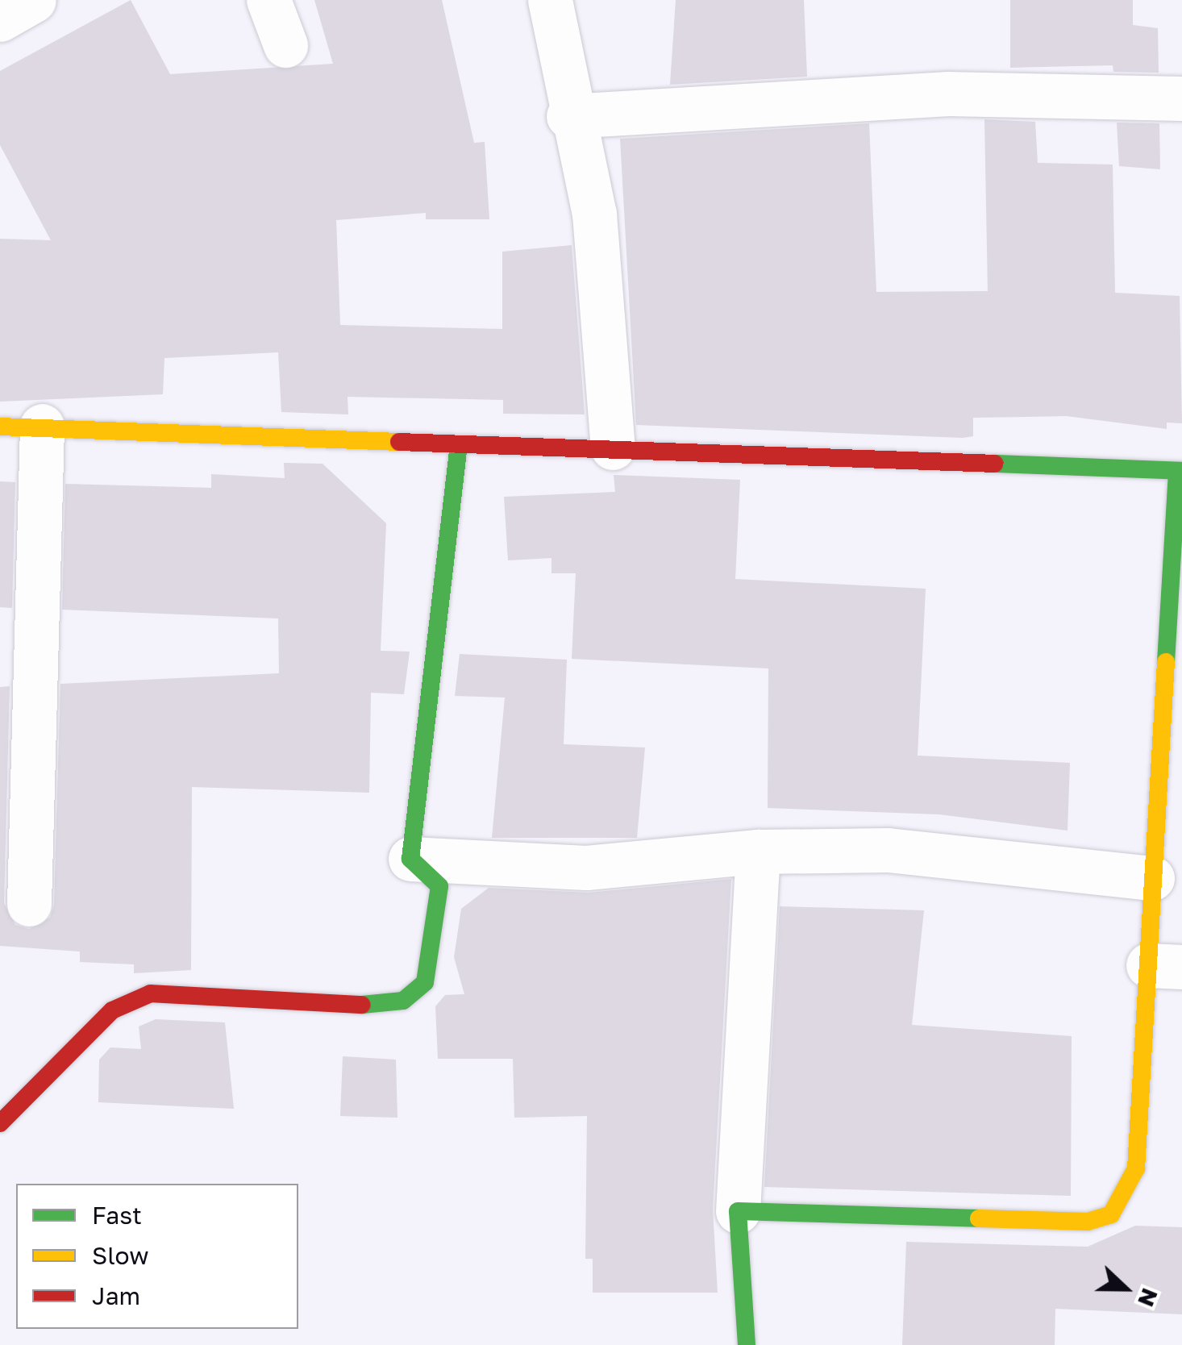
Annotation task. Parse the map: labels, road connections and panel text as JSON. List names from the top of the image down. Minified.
{"legend":["Fast","Slow","Jam"],"north":"right"}
